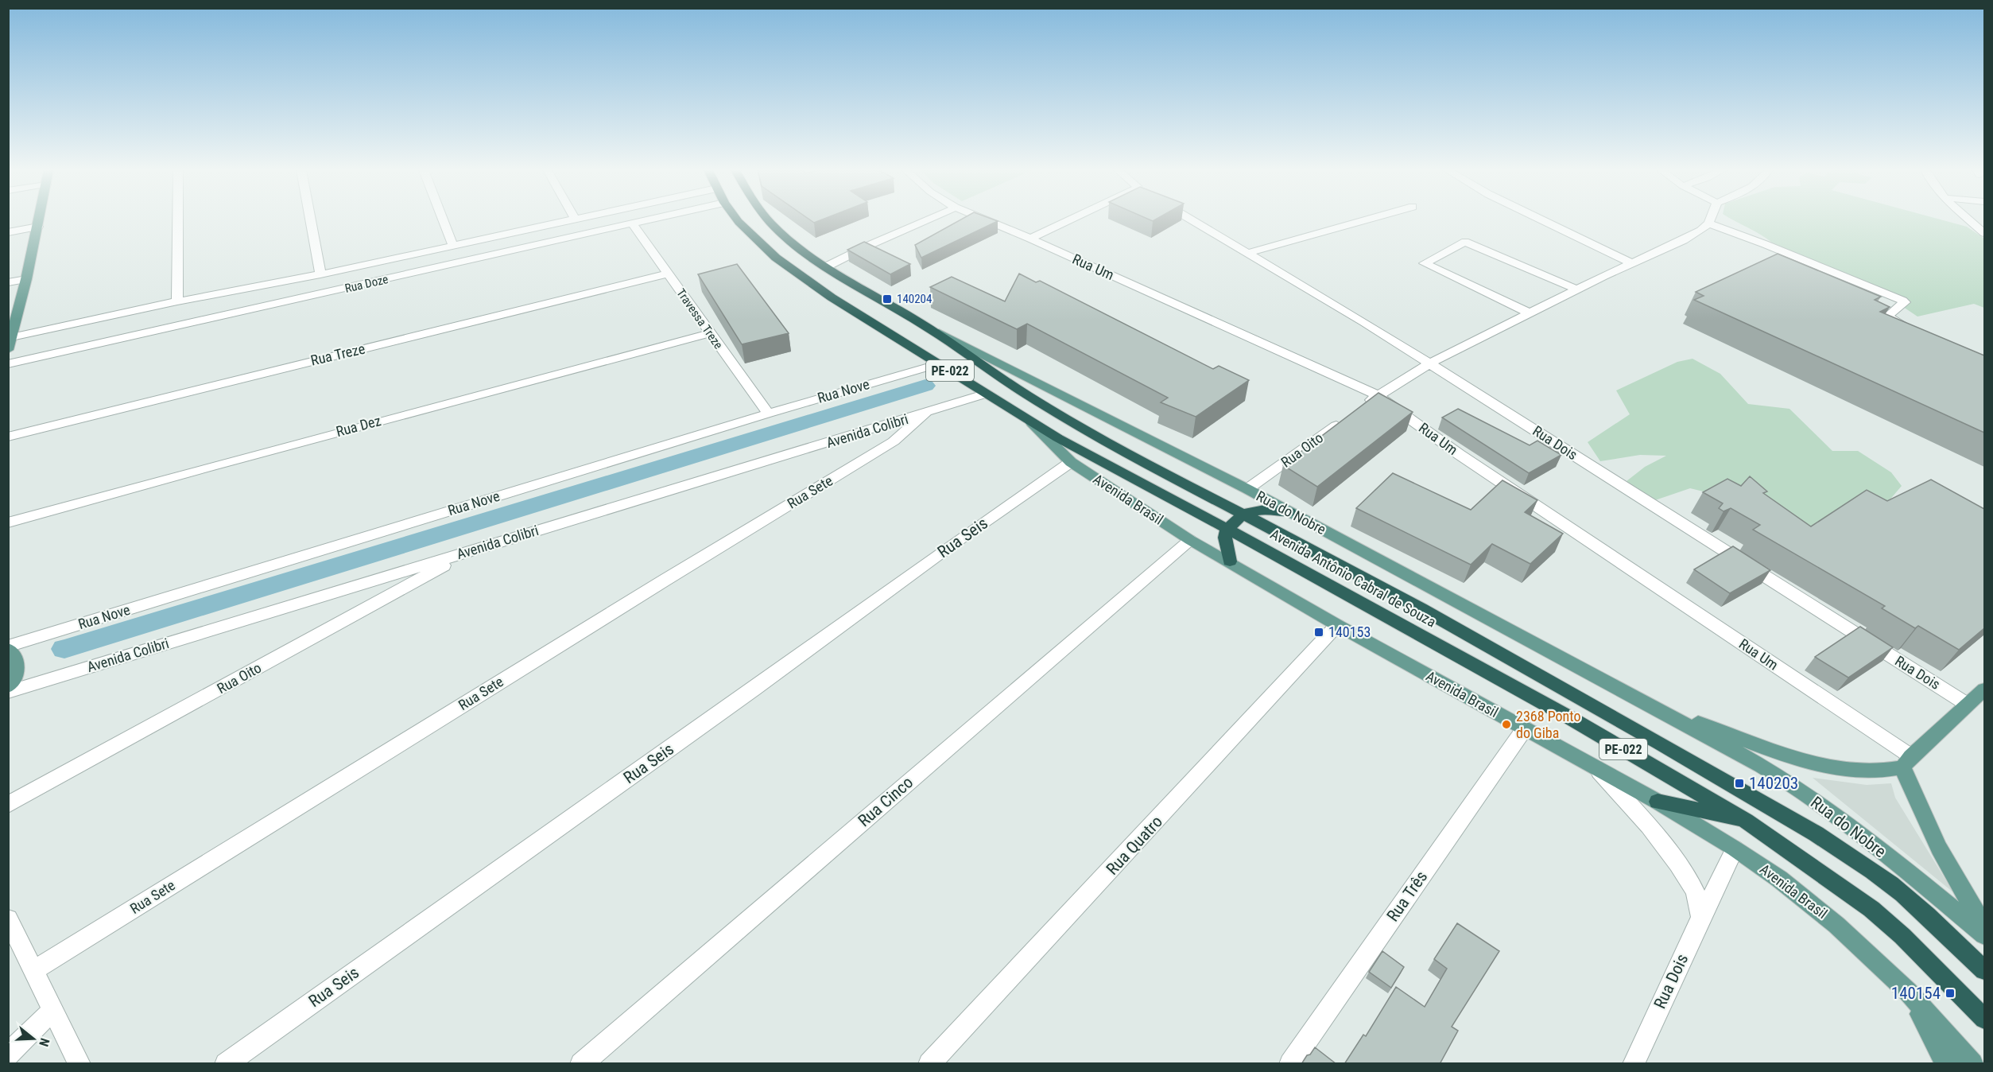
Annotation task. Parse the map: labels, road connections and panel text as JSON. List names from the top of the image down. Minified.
{"streets":{"highway":["PE-022","Avenida Antônio Cabral de Souza"],"main road":["Avenida Brasil","Rua do Nobre"],"street":["Rua Um","Rua Doze","Travessa Treze","Rua Treze","Rua Nove","Rua Dez","Avenida Colibri","Rua Dois","Rua Oito","Rua Sete","Rua Seis","Rua Cinco","Rua Quatro","Rua Três"]},"crossings":[["Rua Um","Rua do Nobre"],["Rua Doze","Travessa Treze"],["Travessa Treze","Rua Treze"],["Travessa Treze","Rua Nove"],["Travessa Treze","Rua Dez"],["Rua Nove","Avenida Antônio Cabral de Souza"],["Avenida Colibri","Rua Oito"],["Avenida Colibri","Rua Sete"],["Avenida Colibri","Avenida Antônio Cabral de Souza"],["Rua Dois","Avenida Brasil"],["Rua Oito","Rua do Nobre"],["Avenida Brasil","Rua Seis"],["Avenida Brasil","Avenida Antônio Cabral de Souza"],["Avenida Brasil","Rua Cinco"],["Avenida Brasil","Rua Quatro"],["Avenida Brasil","Rua Três"],["Rua do Nobre","Avenida Antônio Cabral de Souza"]],"places":{"transit":["140204","140153","140203","140154"],"other":["2368 Ponto do Giba"]},"north":"right"}
